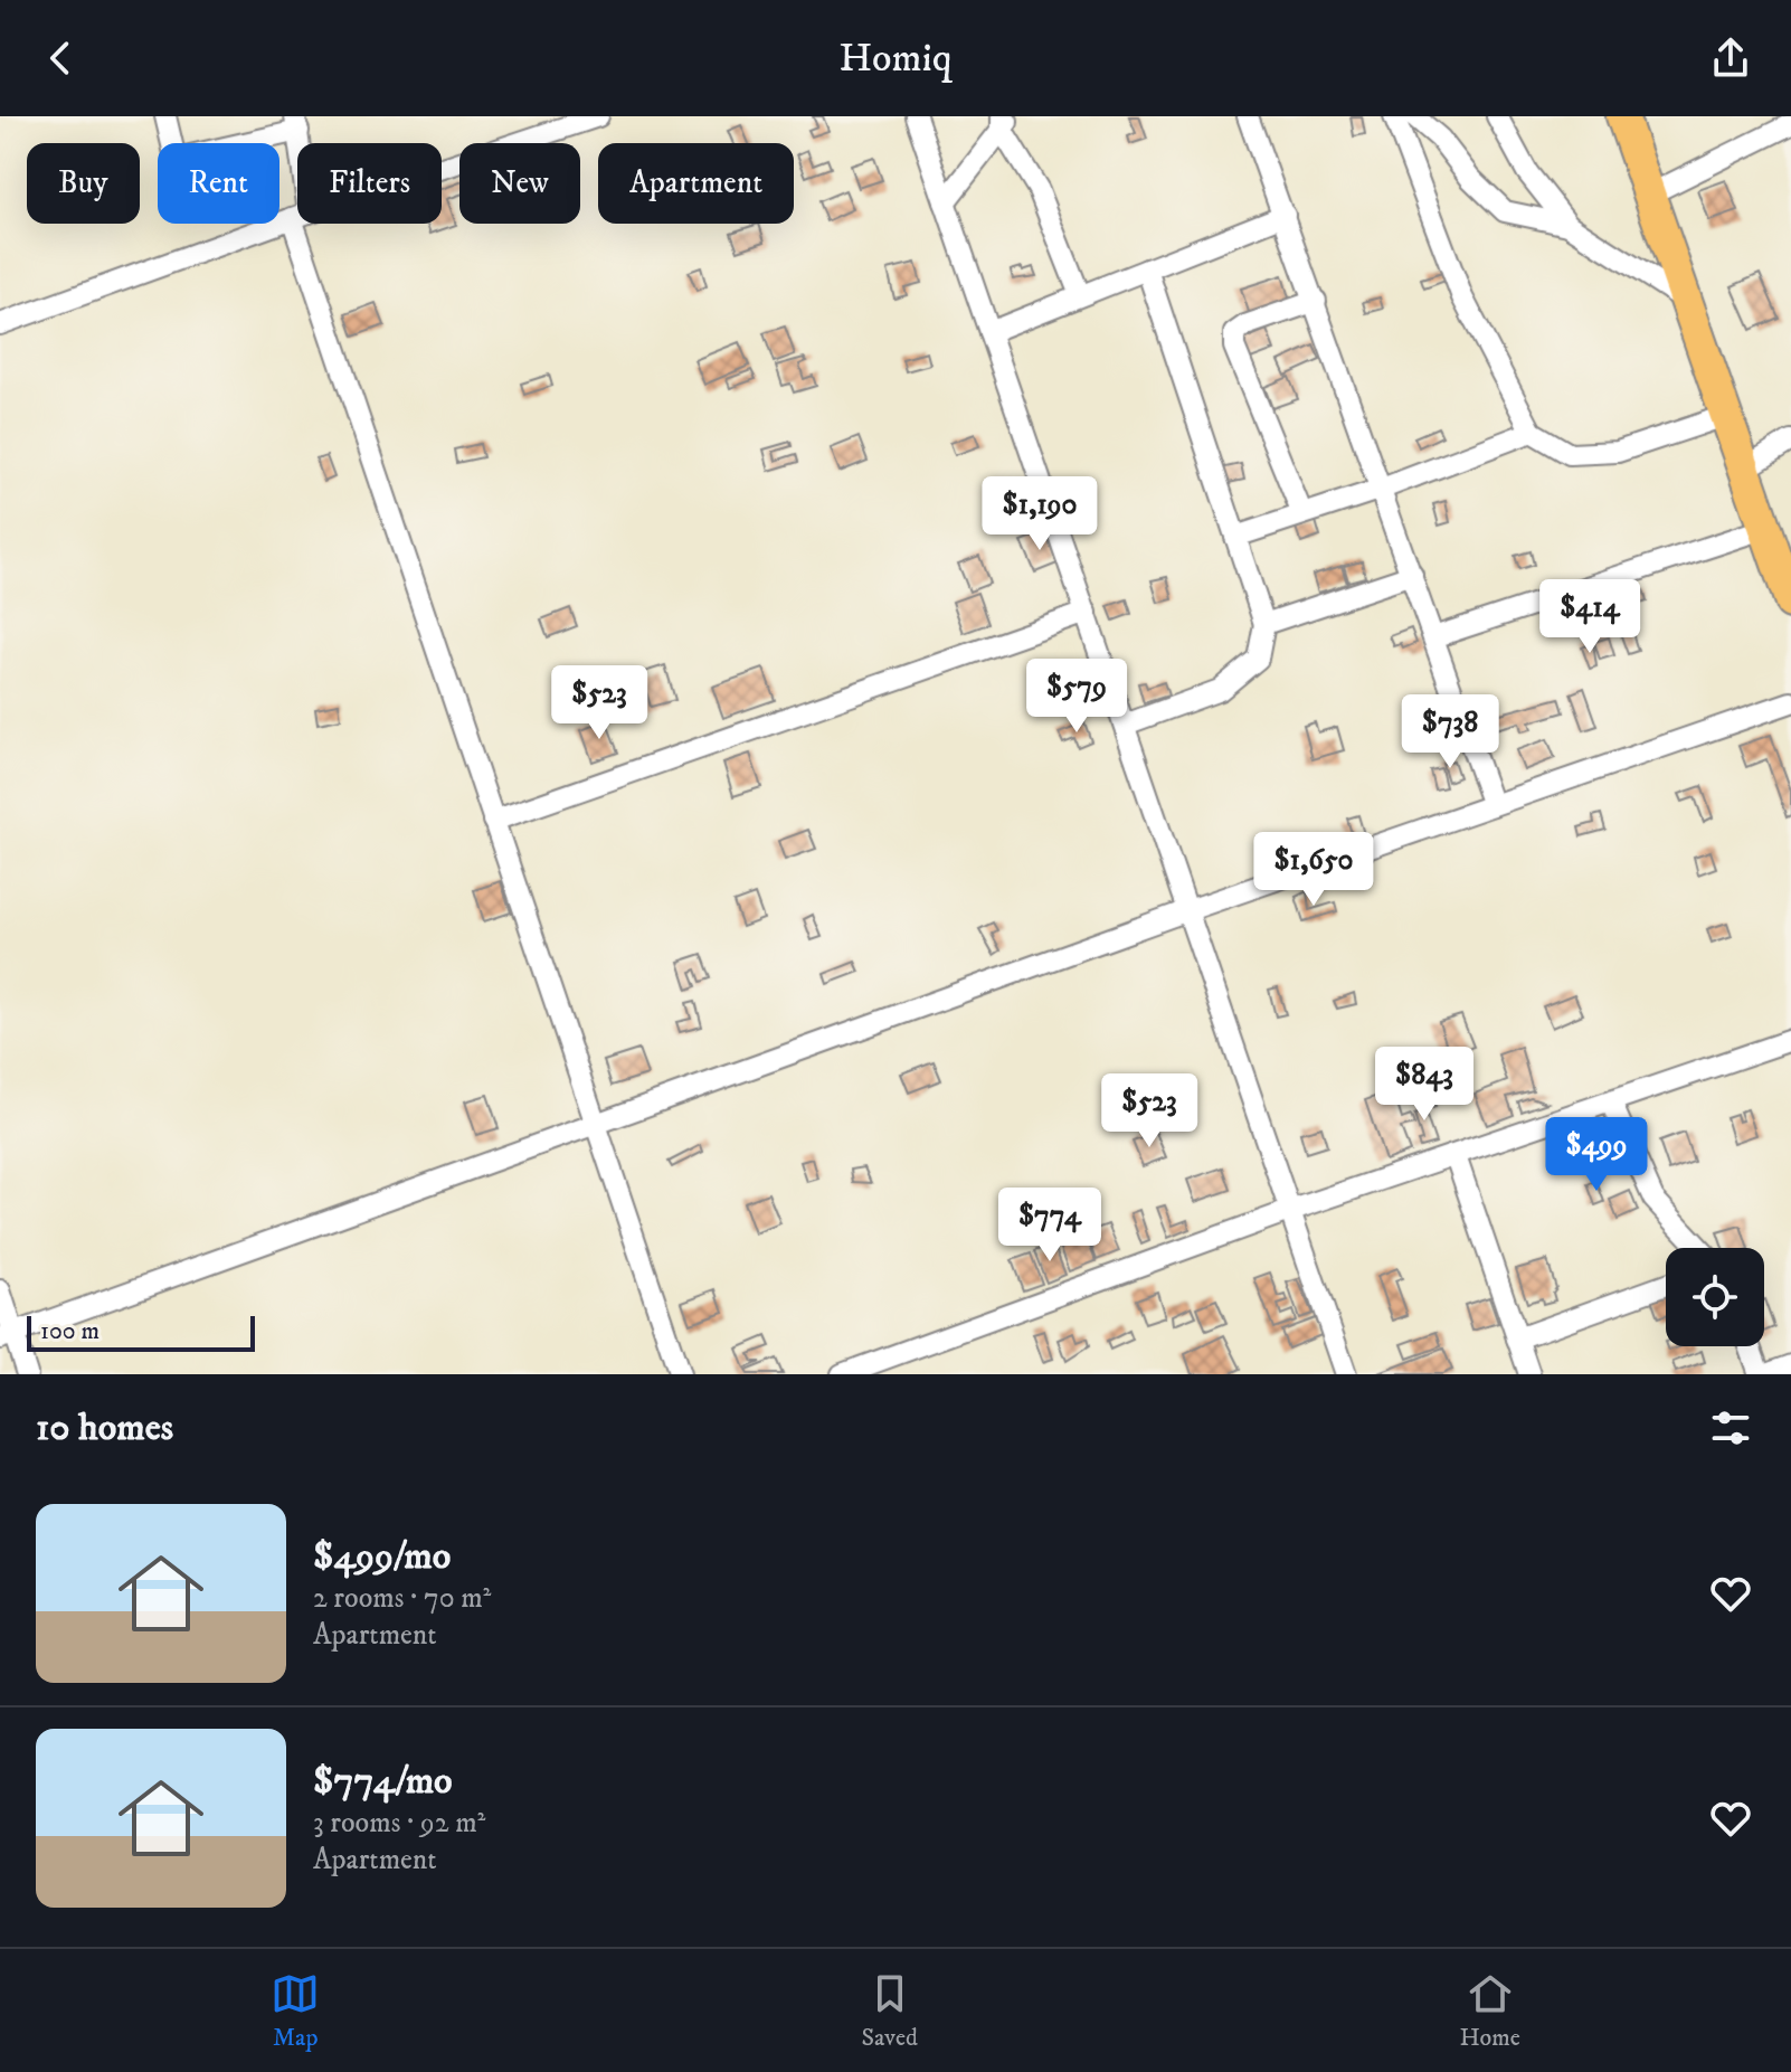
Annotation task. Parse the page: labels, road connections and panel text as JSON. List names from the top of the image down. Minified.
{"scale_bar":"100 m","page":{"header":"Homiq","chip":["Buy","Rent","Filters","New","Apartment"],"price":["$1,190","$414","$579","$523","$738","$1,650","$843","$523","$499","$774"],"scale":"100 m","heading":"10 homes","list":[{"name":"$499/mo","note":"2 rooms · 70 m² · Apartment"},{"name":"$774/mo","note":"3 rooms · 92 m² · Apartment"}],"tabs":["Map","Saved","Home"]}}
